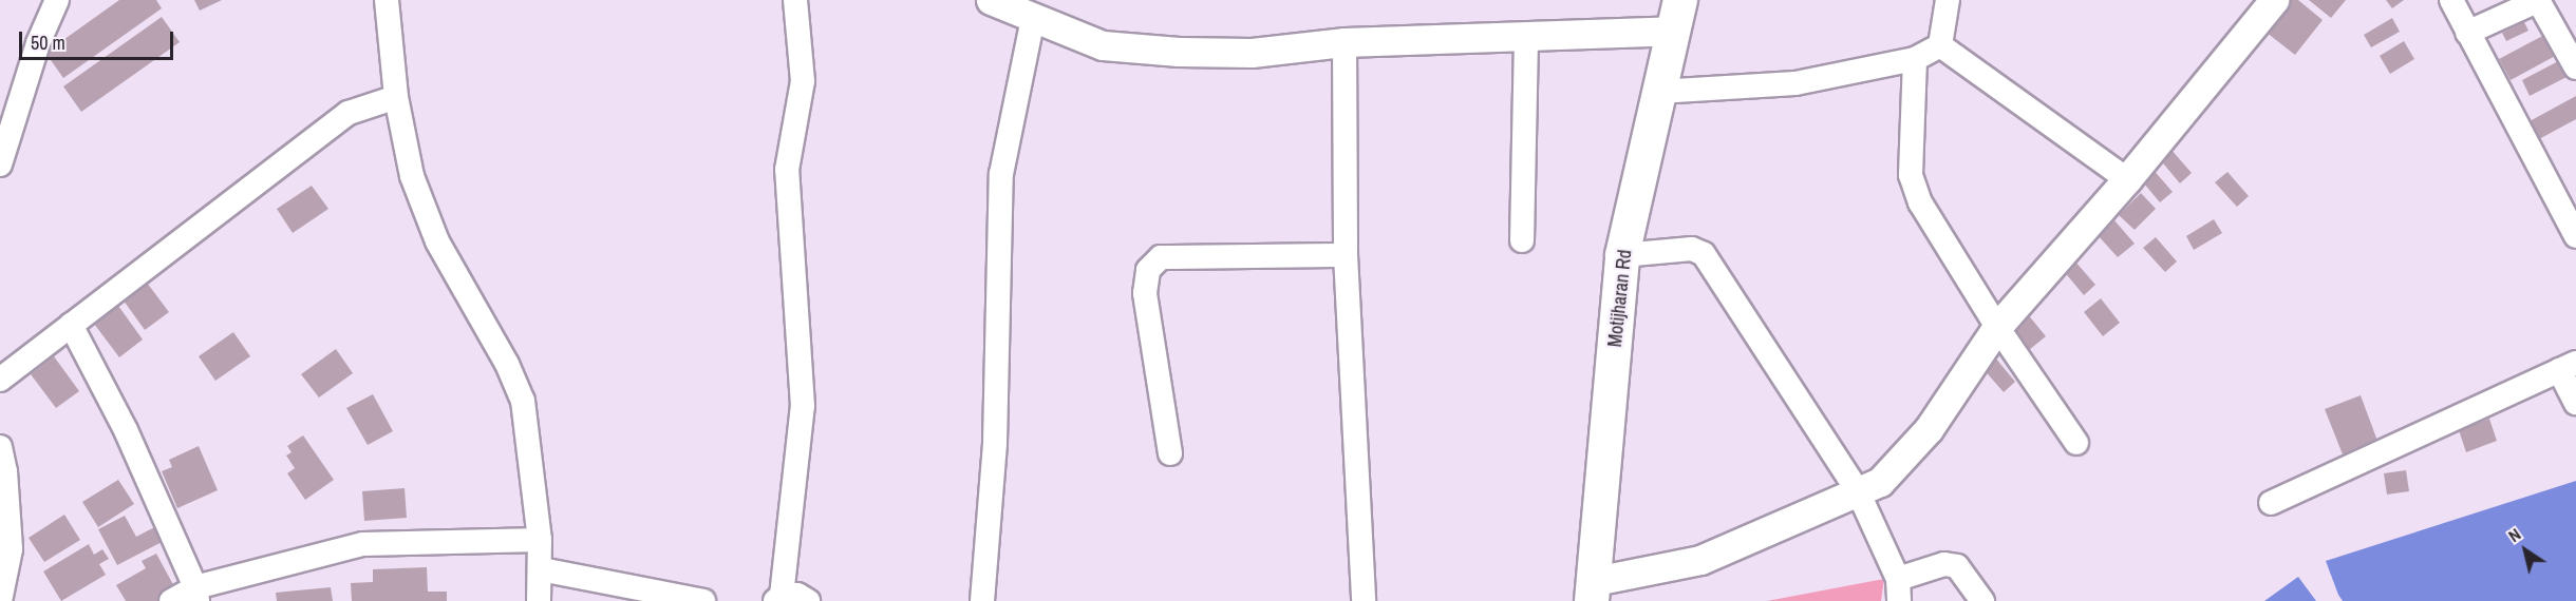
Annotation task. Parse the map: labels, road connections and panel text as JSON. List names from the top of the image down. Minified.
{"streets":{"main road":["Motijharan Rd"]},"scale_bar":"50 m","north":"top left"}
